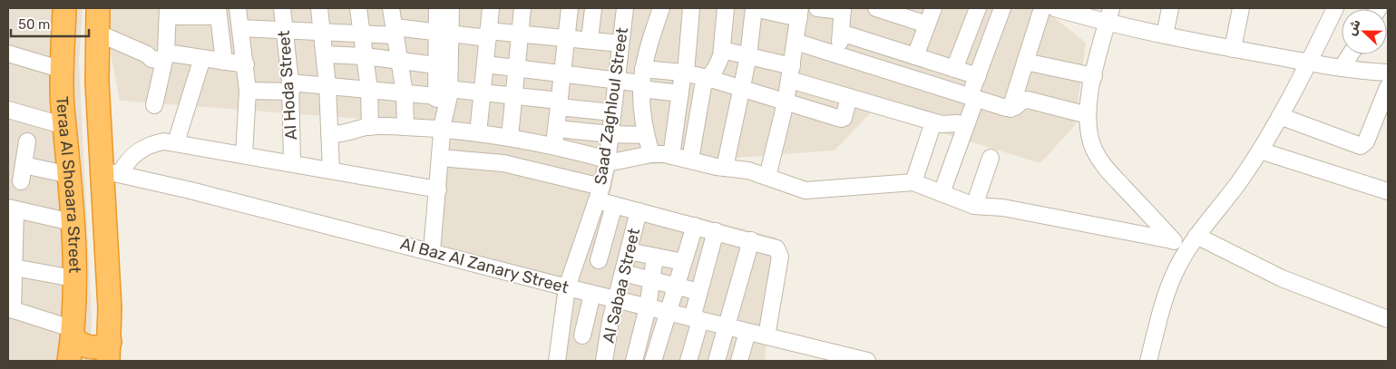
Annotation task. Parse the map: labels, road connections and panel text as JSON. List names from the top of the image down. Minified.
{"streets":{"highway":["Teraa Al Shoaara Street"],"street":["Al Hoda Street","Saad Zaghloul Street","Al Baz Al Zanary Street","Al Sabaa Street"]},"crossings":[["Saad Zaghloul Street","Al Baz Al Zanary Street"],["Al Baz Al Zanary Street","Al Sabaa Street"]],"scale_bar":"50 m","north":"left"}
